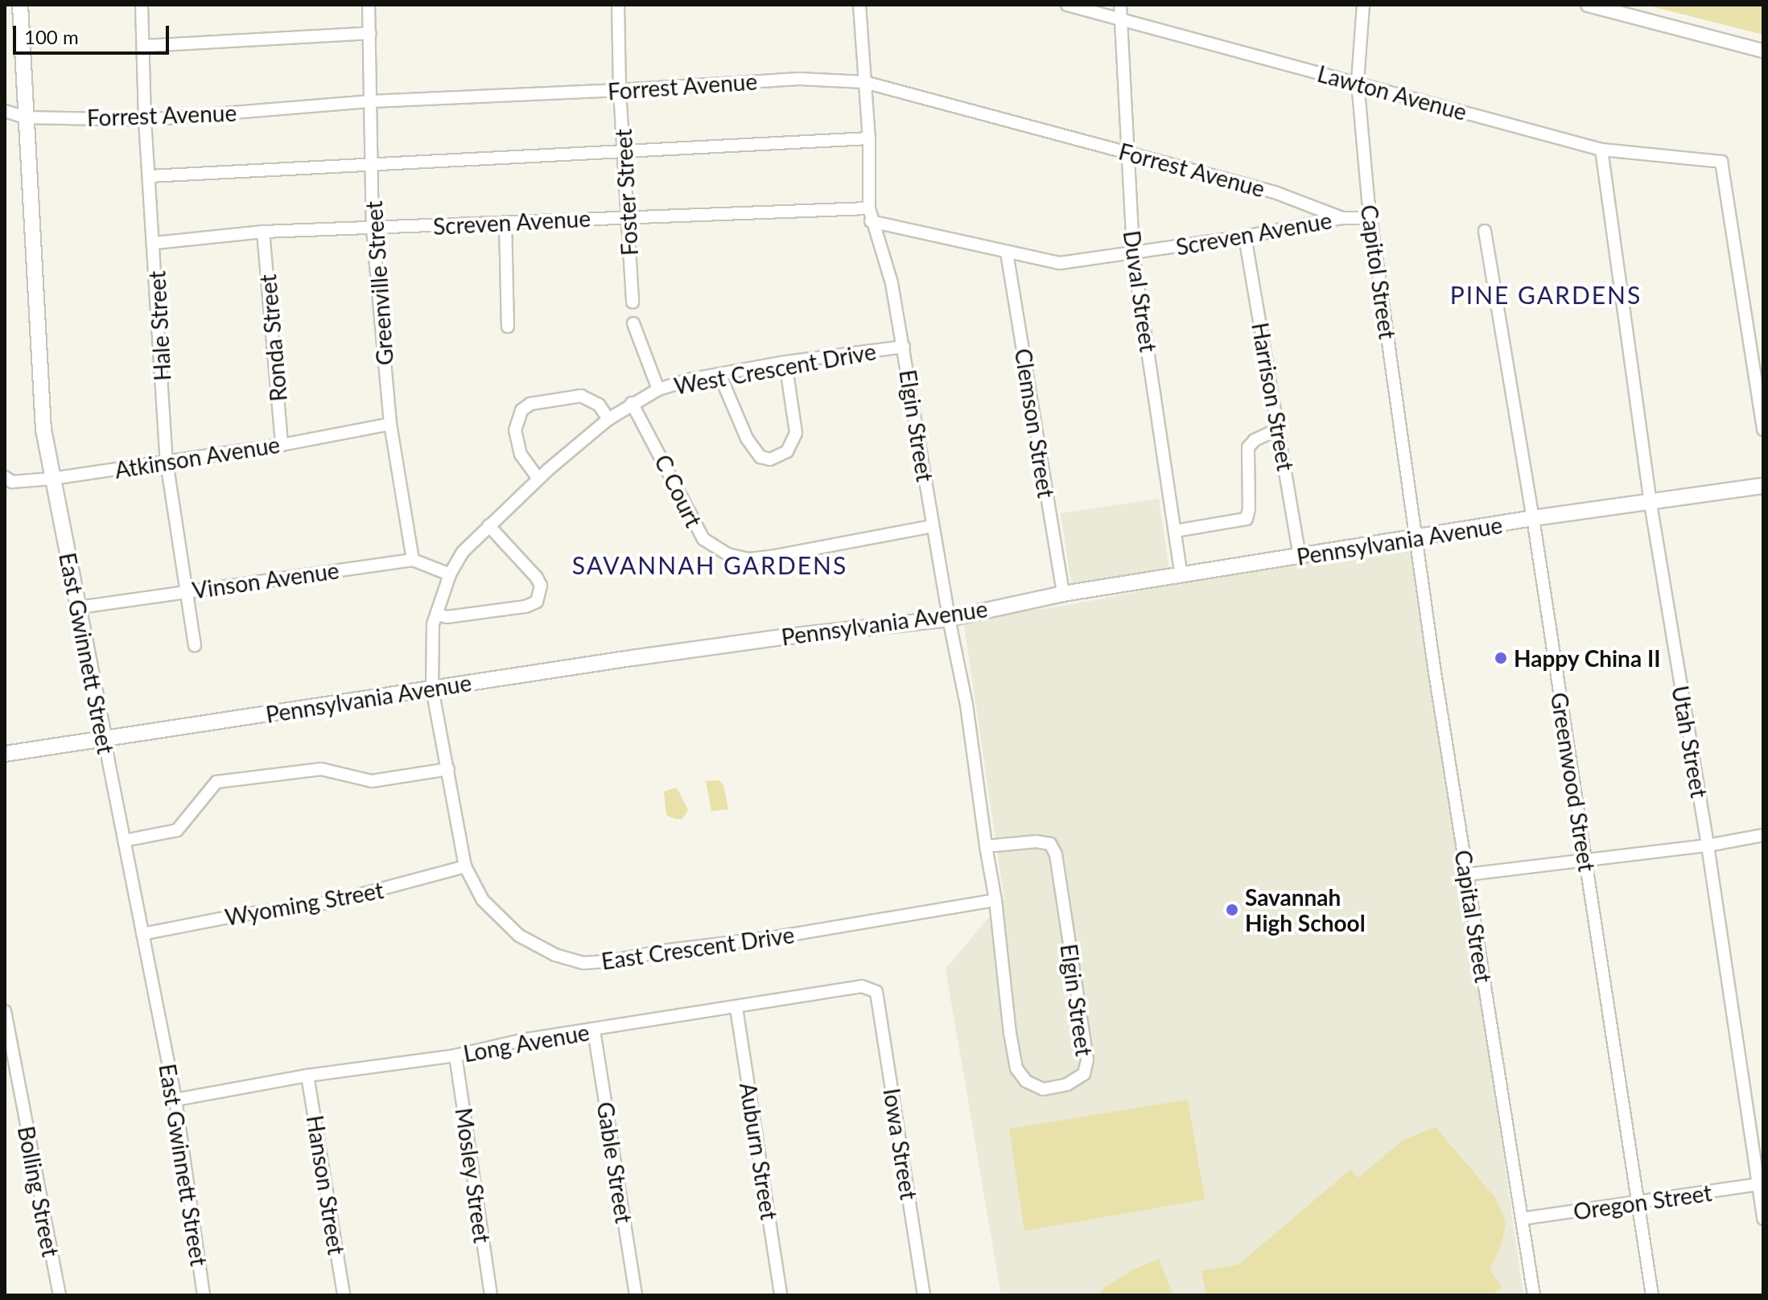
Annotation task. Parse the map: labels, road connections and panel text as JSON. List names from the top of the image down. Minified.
{"streets":{"main road":["Pennsylvania Avenue","East Gwinnett Street"],"street":["Forrest Avenue","Lawton Avenue","Foster Street","Screven Avenue","Capitol Street","Greenville Street","Duval Street","Hale Street","Ronda Street","West Crescent Drive","Harrison Street","Clemson Street","Elgin Street","Atkinson Avenue","C Court","Vinson Avenue","Utah Street","Greenwood Street","Wyoming Street","Capital Street","East Crescent Drive","Long Avenue","Iowa Street","Auburn Street","Gable Street","Mosley Street","Hanson Street","Bolling Street","Oregon Street"]},"crossings":[["Forrest Avenue","Foster Street"],["Forrest Avenue","Screven Avenue"],["Forrest Avenue","Greenville Street"],["Forrest Avenue","Duval Street"],["Forrest Avenue","Hale Street"],["Forrest Avenue","Elgin Street"],["Forrest Avenue","East Gwinnett Street"],["Lawton Avenue","Capitol Street"],["Lawton Avenue","Duval Street"],["Lawton Avenue","Utah Street"],["Foster Street","Screven Avenue"],["Screven Avenue","Capitol Street"],["Screven Avenue","Greenville Street"],["Screven Avenue","Duval Street"],["Screven Avenue","Hale Street"],["Screven Avenue","Ronda Street"],["Screven Avenue","Harrison Street"],["Screven Avenue","Clemson Street"],["Screven Avenue","Elgin Street"],["Capitol Street","Pennsylvania Avenue"],["Capitol Street","Capital Street"],["Greenville Street","Atkinson Avenue"],["Greenville Street","Vinson Avenue"],["Duval Street","Pennsylvania Avenue"],["Hale Street","Atkinson Avenue"],["Hale Street","Vinson Avenue"],["Ronda Street","Atkinson Avenue"],["West Crescent Drive","Elgin Street"],["West Crescent Drive","C Court"],["West Crescent Drive","Pennsylvania Avenue"],["West Crescent Drive","Vinson Avenue"],["West Crescent Drive","East Crescent Drive"],["Harrison Street","Pennsylvania Avenue"],["Clemson Street","Pennsylvania Avenue"],["Elgin Street","C Court"],["Elgin Street","Pennsylvania Avenue"],["Elgin Street","East Crescent Drive"],["Atkinson Avenue","East Gwinnett Street"],["Pennsylvania Avenue","East Gwinnett Street"],["Pennsylvania Avenue","Utah Street"],["Pennsylvania Avenue","Greenwood Street"],["Pennsylvania Avenue","Capital Street"],["Pennsylvania Avenue","East Crescent Drive"],["Vinson Avenue","East Gwinnett Street"],["East Gwinnett Street","Wyoming Street"],["East Gwinnett Street","Long Avenue"],["Utah Street","Oregon Street"],["Greenwood Street","Oregon Street"],["Wyoming Street","East Crescent Drive"],["Capital Street","Oregon Street"],["Long Avenue","Iowa Street"],["Long Avenue","Auburn Street"],["Long Avenue","Gable Street"],["Long Avenue","Mosley Street"],["Long Avenue","Hanson Street"]],"districts":["PINE GARDENS","SAVANNAH GARDENS"],"places":["Happy China II","Savannah High School"],"scale_bar":"100 m"}
